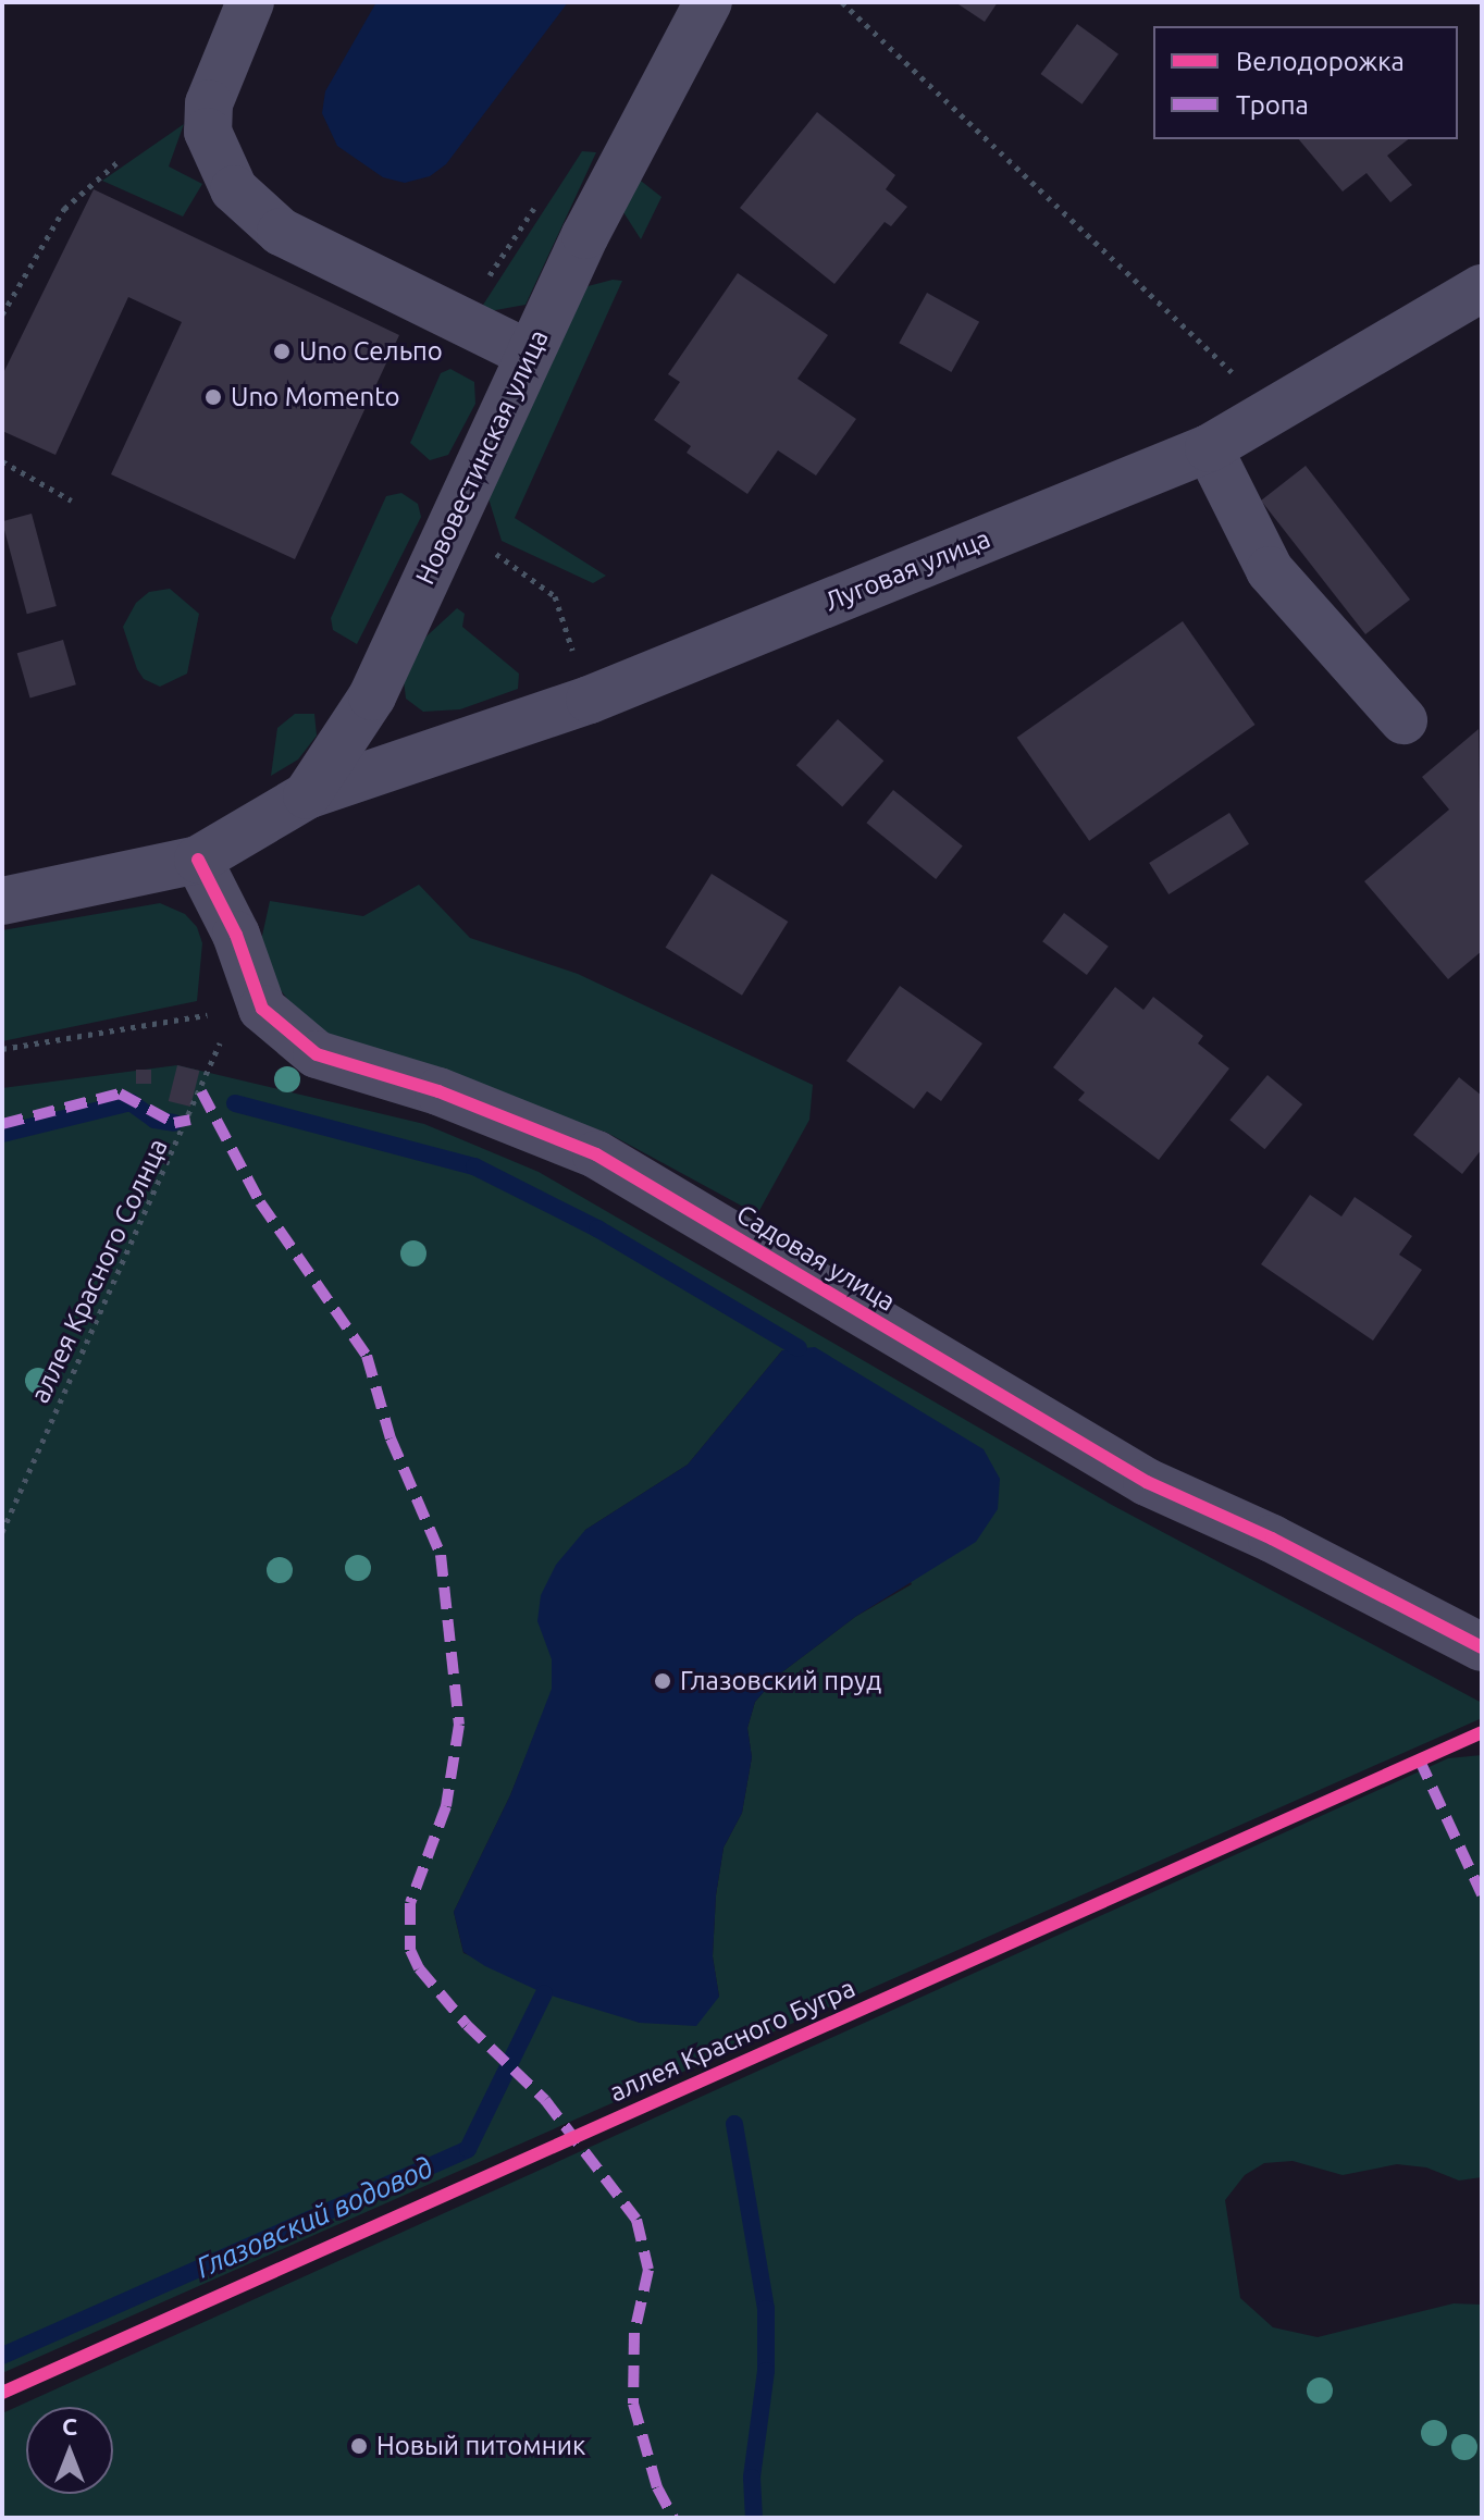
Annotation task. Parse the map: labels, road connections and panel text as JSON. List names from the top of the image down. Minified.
{"streets":{"street":["Нововестинская улица","Луговая улица","Садовая улица"],"path":["аллея Красного Солнца"],"cycle path":["аллея Красного Бугра"]},"crossings":[["Нововестинская улица","Луговая улица"],["Нововестинская улица","Садовая улица"]],"water":["Глазовский водовод"],"places":["Uno Сельпо","Uno Momento","Глазовский пруд","Новый питомник"],"legend":["Велодорожка","Тропа"],"north":"top"}
